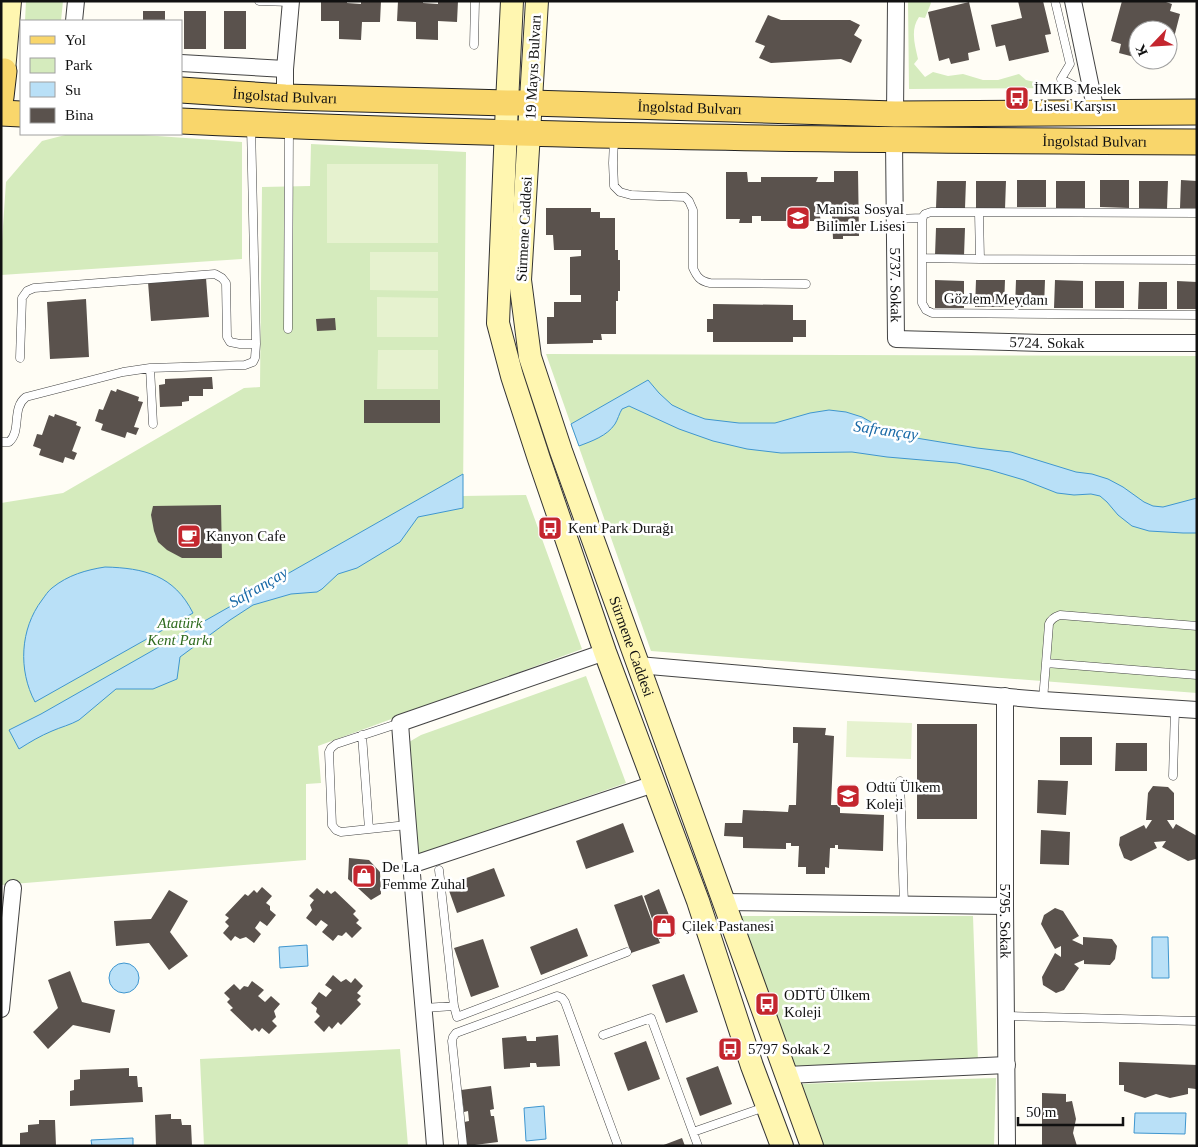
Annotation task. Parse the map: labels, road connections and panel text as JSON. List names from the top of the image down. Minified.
{"streets":{"main road":["19 Mayıs Bulvarı","İngolstad Bulvarı","Sürmene Caddesi"],"street":["5737. Sokak","5724. Sokak","5795. Sokak"],"lane":["Gözlem Meydanı"]},"crossings":[["19 Mayıs Bulvarı","İngolstad Bulvarı"],["19 Mayıs Bulvarı","Sürmene Caddesi"],["İngolstad Bulvarı","Sürmene Caddesi"],["İngolstad Bulvarı","5737. Sokak"],["5737. Sokak","5724. Sokak"]],"water":["Safrançay"],"parks":["Atatürk Kent Parkı"],"places":{"bus stop":["İMKB Meslek Lisesi Karşısı","Kent Park Durağı","ODTÜ Ülkem Koleji","5797 Sokak 2"],"school or university":["Manisa Sosyal Bilimler Lisesi","Odtü Ülkem Koleji"],"cafe":["Kanyon Cafe"],"shop":["De La Femme Zuhal","Çilek Pastanesi"]},"legend":["Yol","Park","Su","Bina"],"scale_bar":"50 m","north":"bottom left"}
